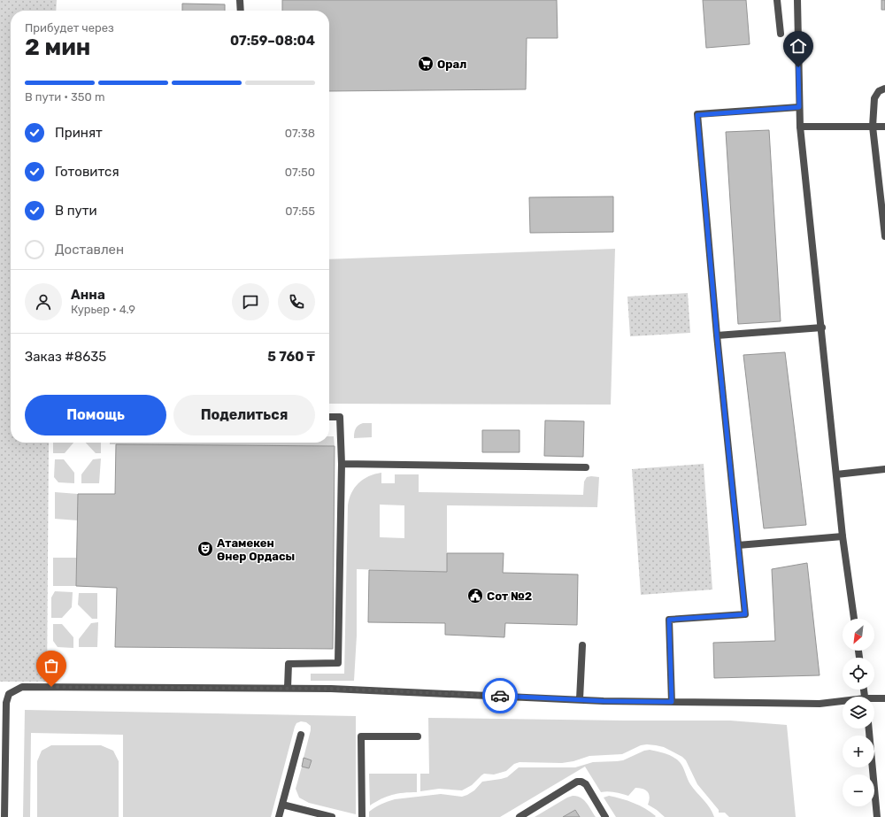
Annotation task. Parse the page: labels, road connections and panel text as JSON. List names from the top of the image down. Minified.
{"places":{"supermarket":["Орал"],"theatre":["Атамекен Өнер Ордасы"],"public building":["Сот №2"]},"north":"bottom left","page":{"heading":["2 мин","Прибудет через","07:59–08:04"],"panel":["Анна","Курьер · 4.9","Заказ #8635","5 760 ₸"],"bar":"В пути · 350 m","list":[["Принят","07:38"],["Готовится","07:50"],["В пути","07:55"],"Доставлен"],"buttons":["Помощь","Поделиться"],"map_buttons":["+","−"]}}
